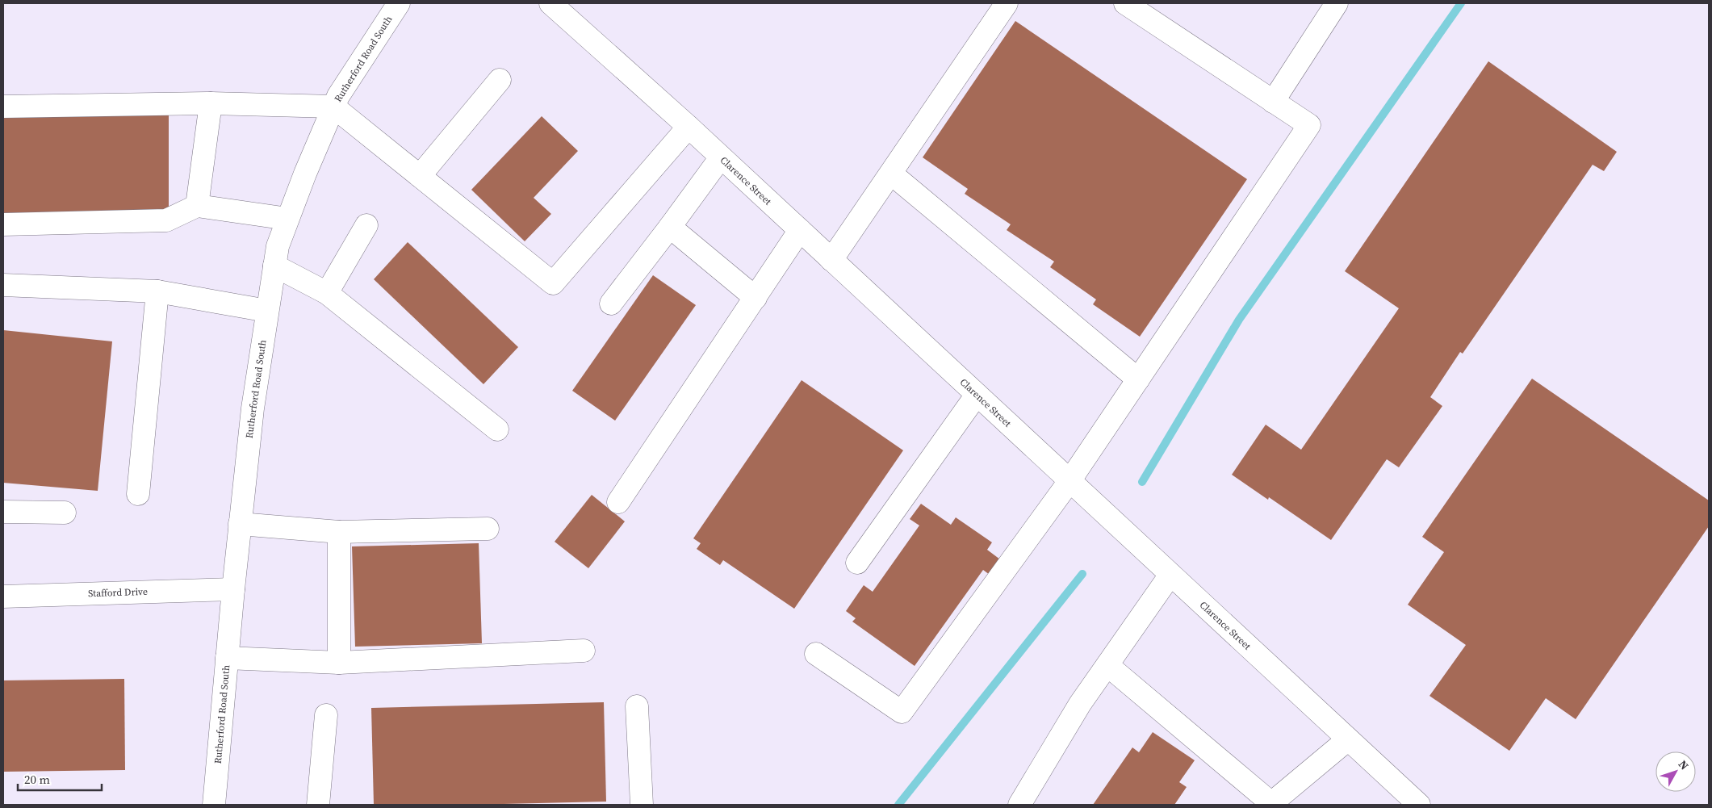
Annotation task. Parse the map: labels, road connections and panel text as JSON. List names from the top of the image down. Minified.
{"streets":{"street":["Rutherford Road South","Clarence Street","Stafford Drive"]},"crossings":[["Rutherford Road South","Stafford Drive"]],"scale_bar":"20 m","north":"top right"}
